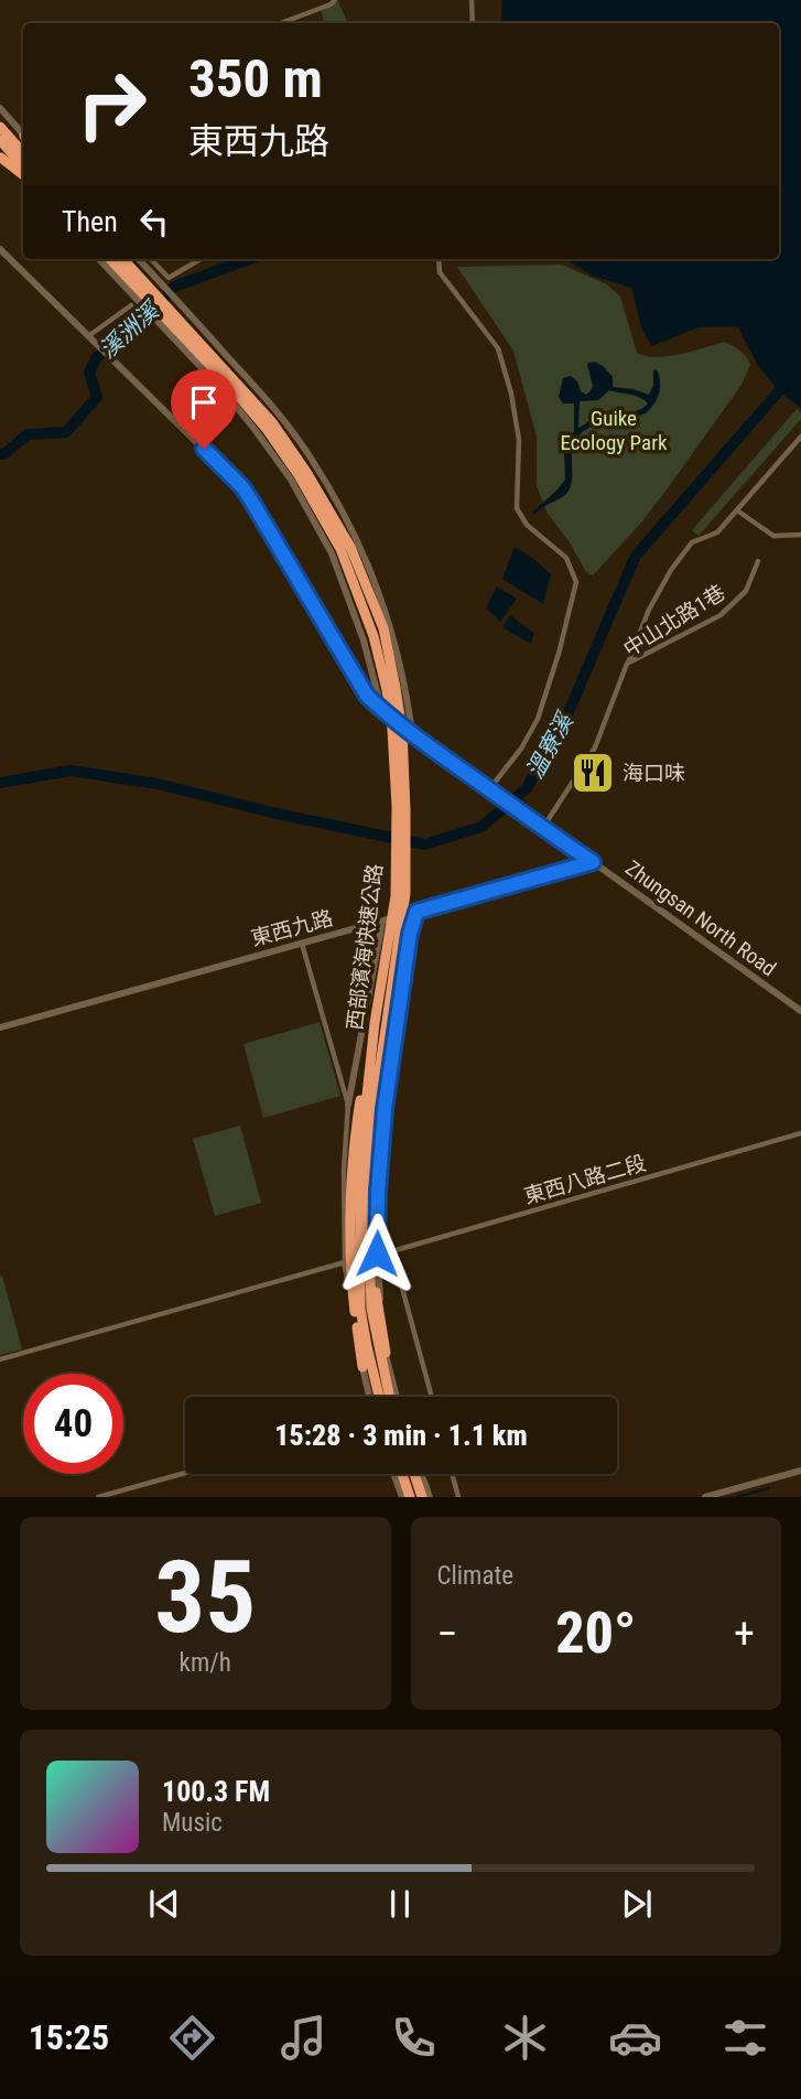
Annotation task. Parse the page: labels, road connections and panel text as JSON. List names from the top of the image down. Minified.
{"streets":{"highway":["西部濱海快速公路"],"street":["中山北路1巷","Zhungsan North Road","東西九路","東西八路二段"]},"crossings":[["中山北路1巷","Zhungsan North Road"],["Zhungsan North Road","東西九路"]],"water":["溪洲溪","溫寮溪"],"parks":["Guike Ecology Park"],"places":{"restaurant":["海口味"]},"page":{"turn":["350 m","東西九路"],"then":"Then","limit":"40","trip":"15:28 · 3 min · 1.1 km","tile":[["35","km/h"],"Climate"],"heat":["−","20°","+"],"song":["100.3 FM","Music"],"tabs":"15:25"}}
